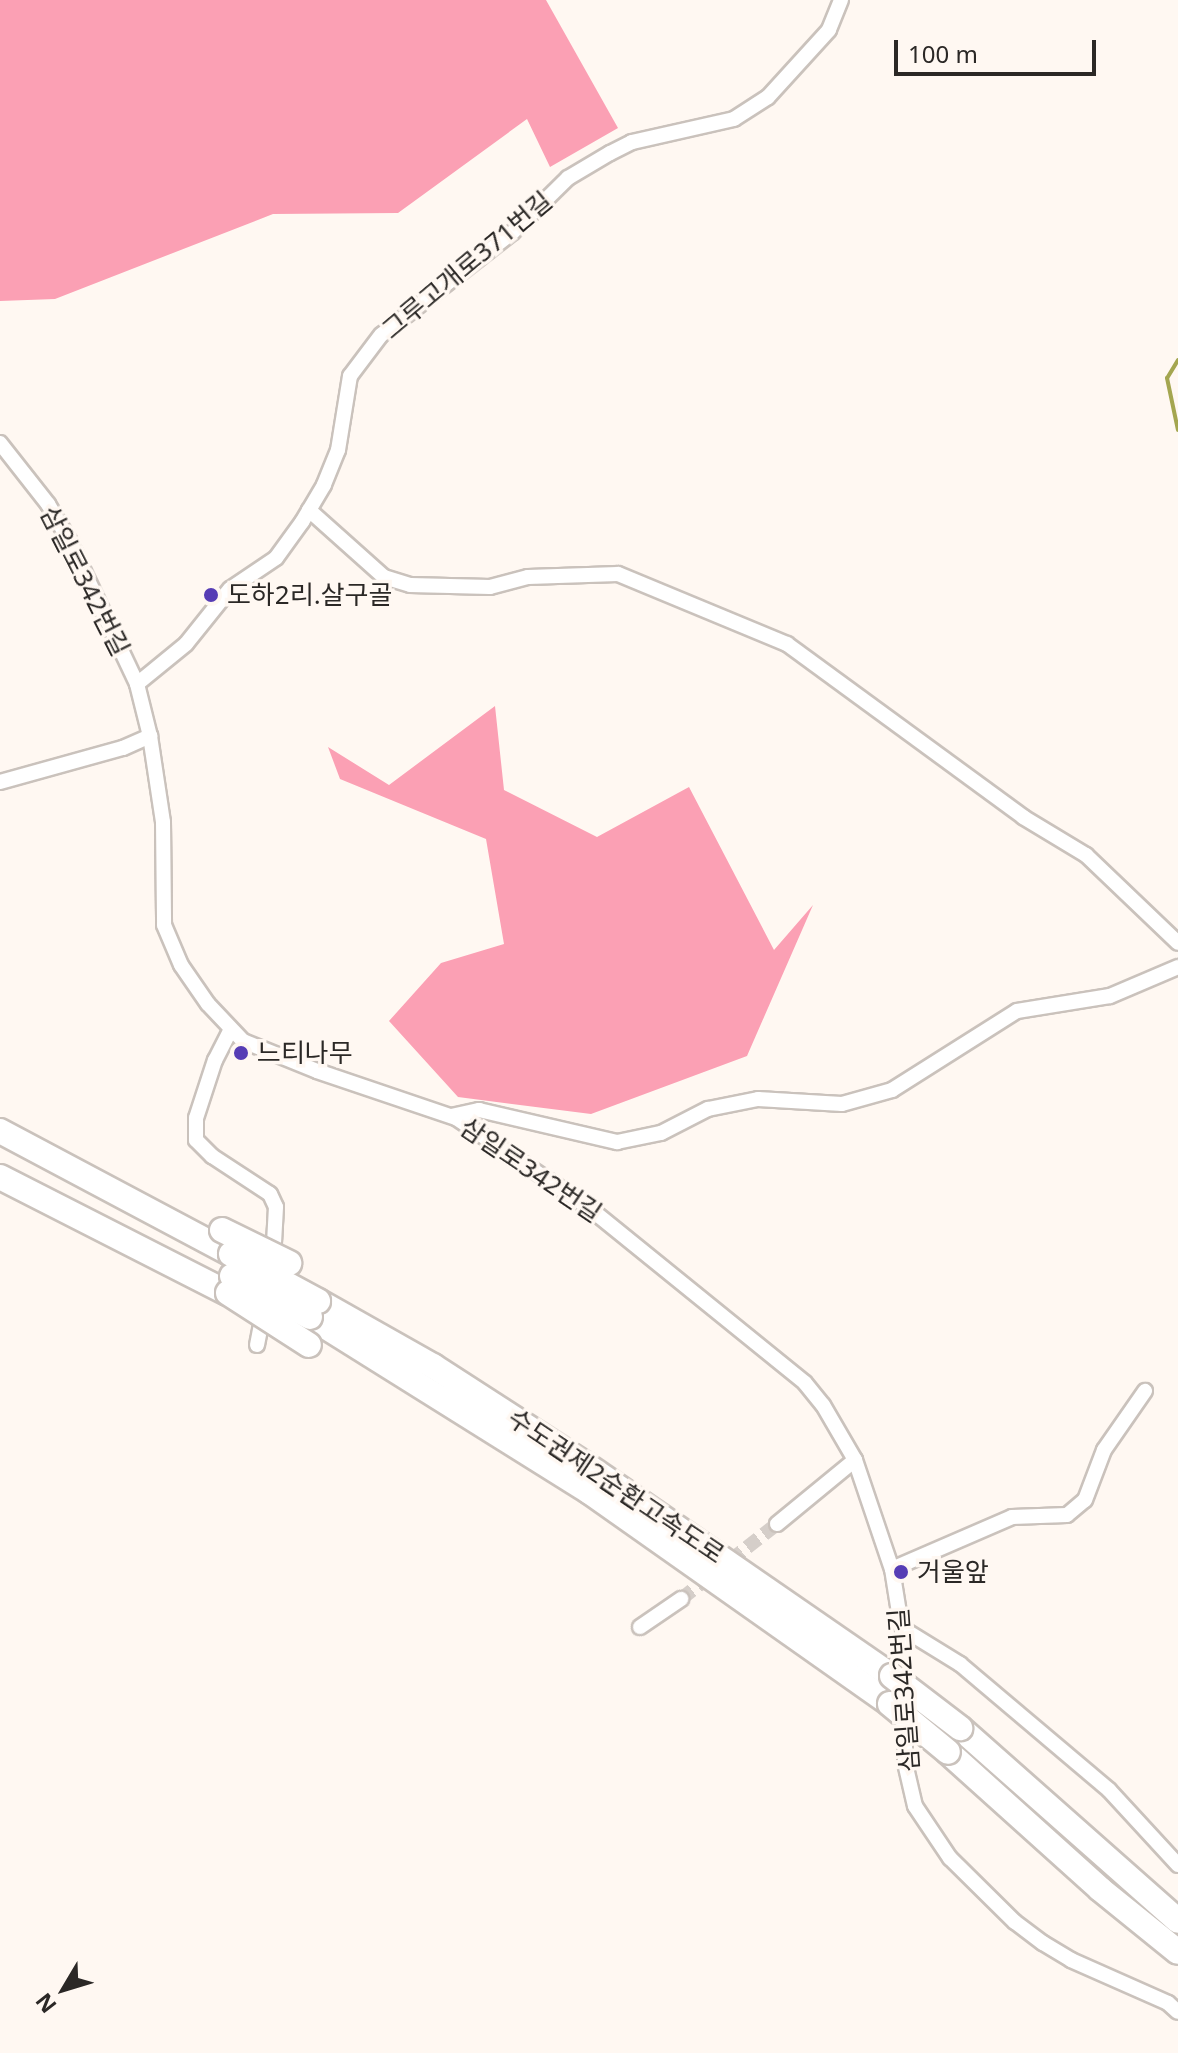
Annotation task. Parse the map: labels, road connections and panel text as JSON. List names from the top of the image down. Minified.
{"streets":{"highway":["수도권제2순환고속도로"],"street":["그루고개로371번길","삼일로342번길"]},"crossings":[["그루고개로371번길","삼일로342번길"]],"places":["도하2리.살구골","느티나무","거울앞"],"scale_bar":"100 m","north":"bottom left"}
